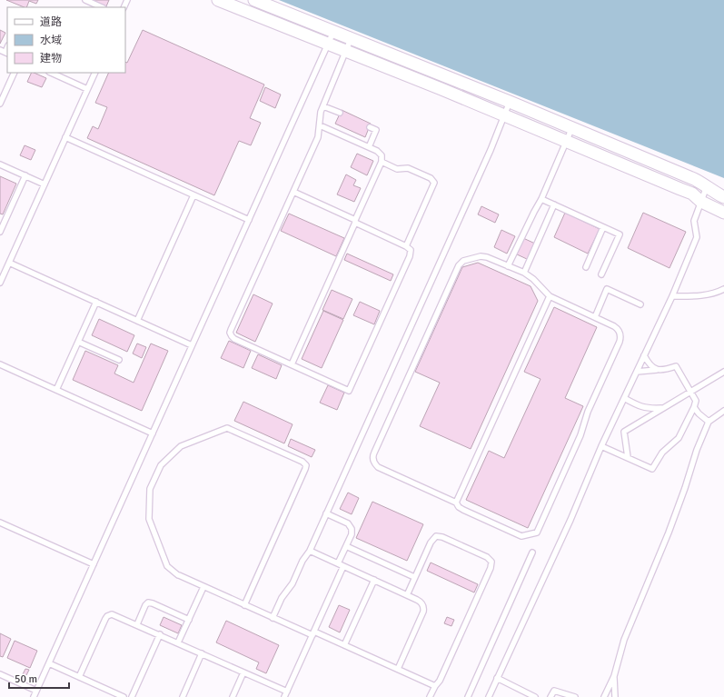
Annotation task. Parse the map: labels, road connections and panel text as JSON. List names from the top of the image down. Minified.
{"legend":["道路","水域","建物"],"scale_bar":"50 m"}
